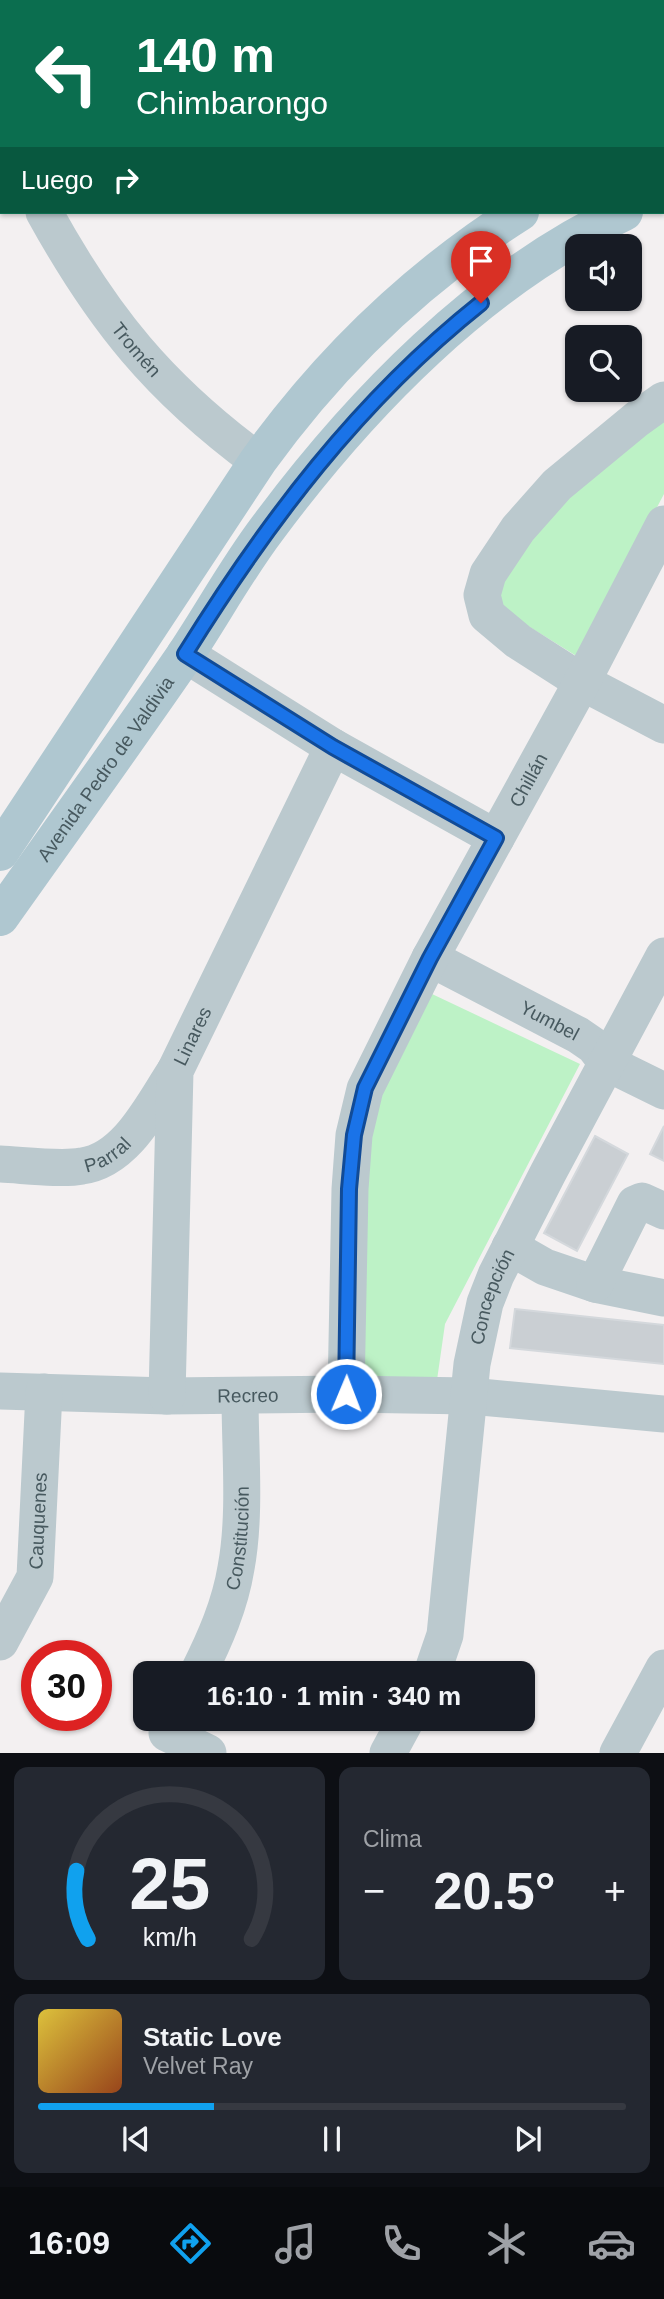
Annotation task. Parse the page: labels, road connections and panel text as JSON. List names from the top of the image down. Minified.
{"streets":{"main road":["Avenida Pedro de Valdivia"],"street":["Tromén","Chillán","Yumbel","Linares","Parral","Concepción","Recreo","Cauquenes","Constitución"]},"crossings":[["Tromén","Avenida Pedro de Valdivia"],["Chillán","Yumbel"],["Chillán","Recreo"],["Yumbel","Concepción"],["Linares","Parral"],["Linares","Recreo"],["Concepción","Recreo"],["Recreo","Cauquenes"],["Recreo","Constitución"]],"page":{"turn":["140 m","Chimbarongo"],"then":"Luego","limit":"30","trip":"16:10 · 1 min · 340 m","tile":"Clima","heat":["−","20.5°","+"],"song":["Static Love","Velvet Ray"],"tabs":"16:09","gauge":["25","km/h"]}}
